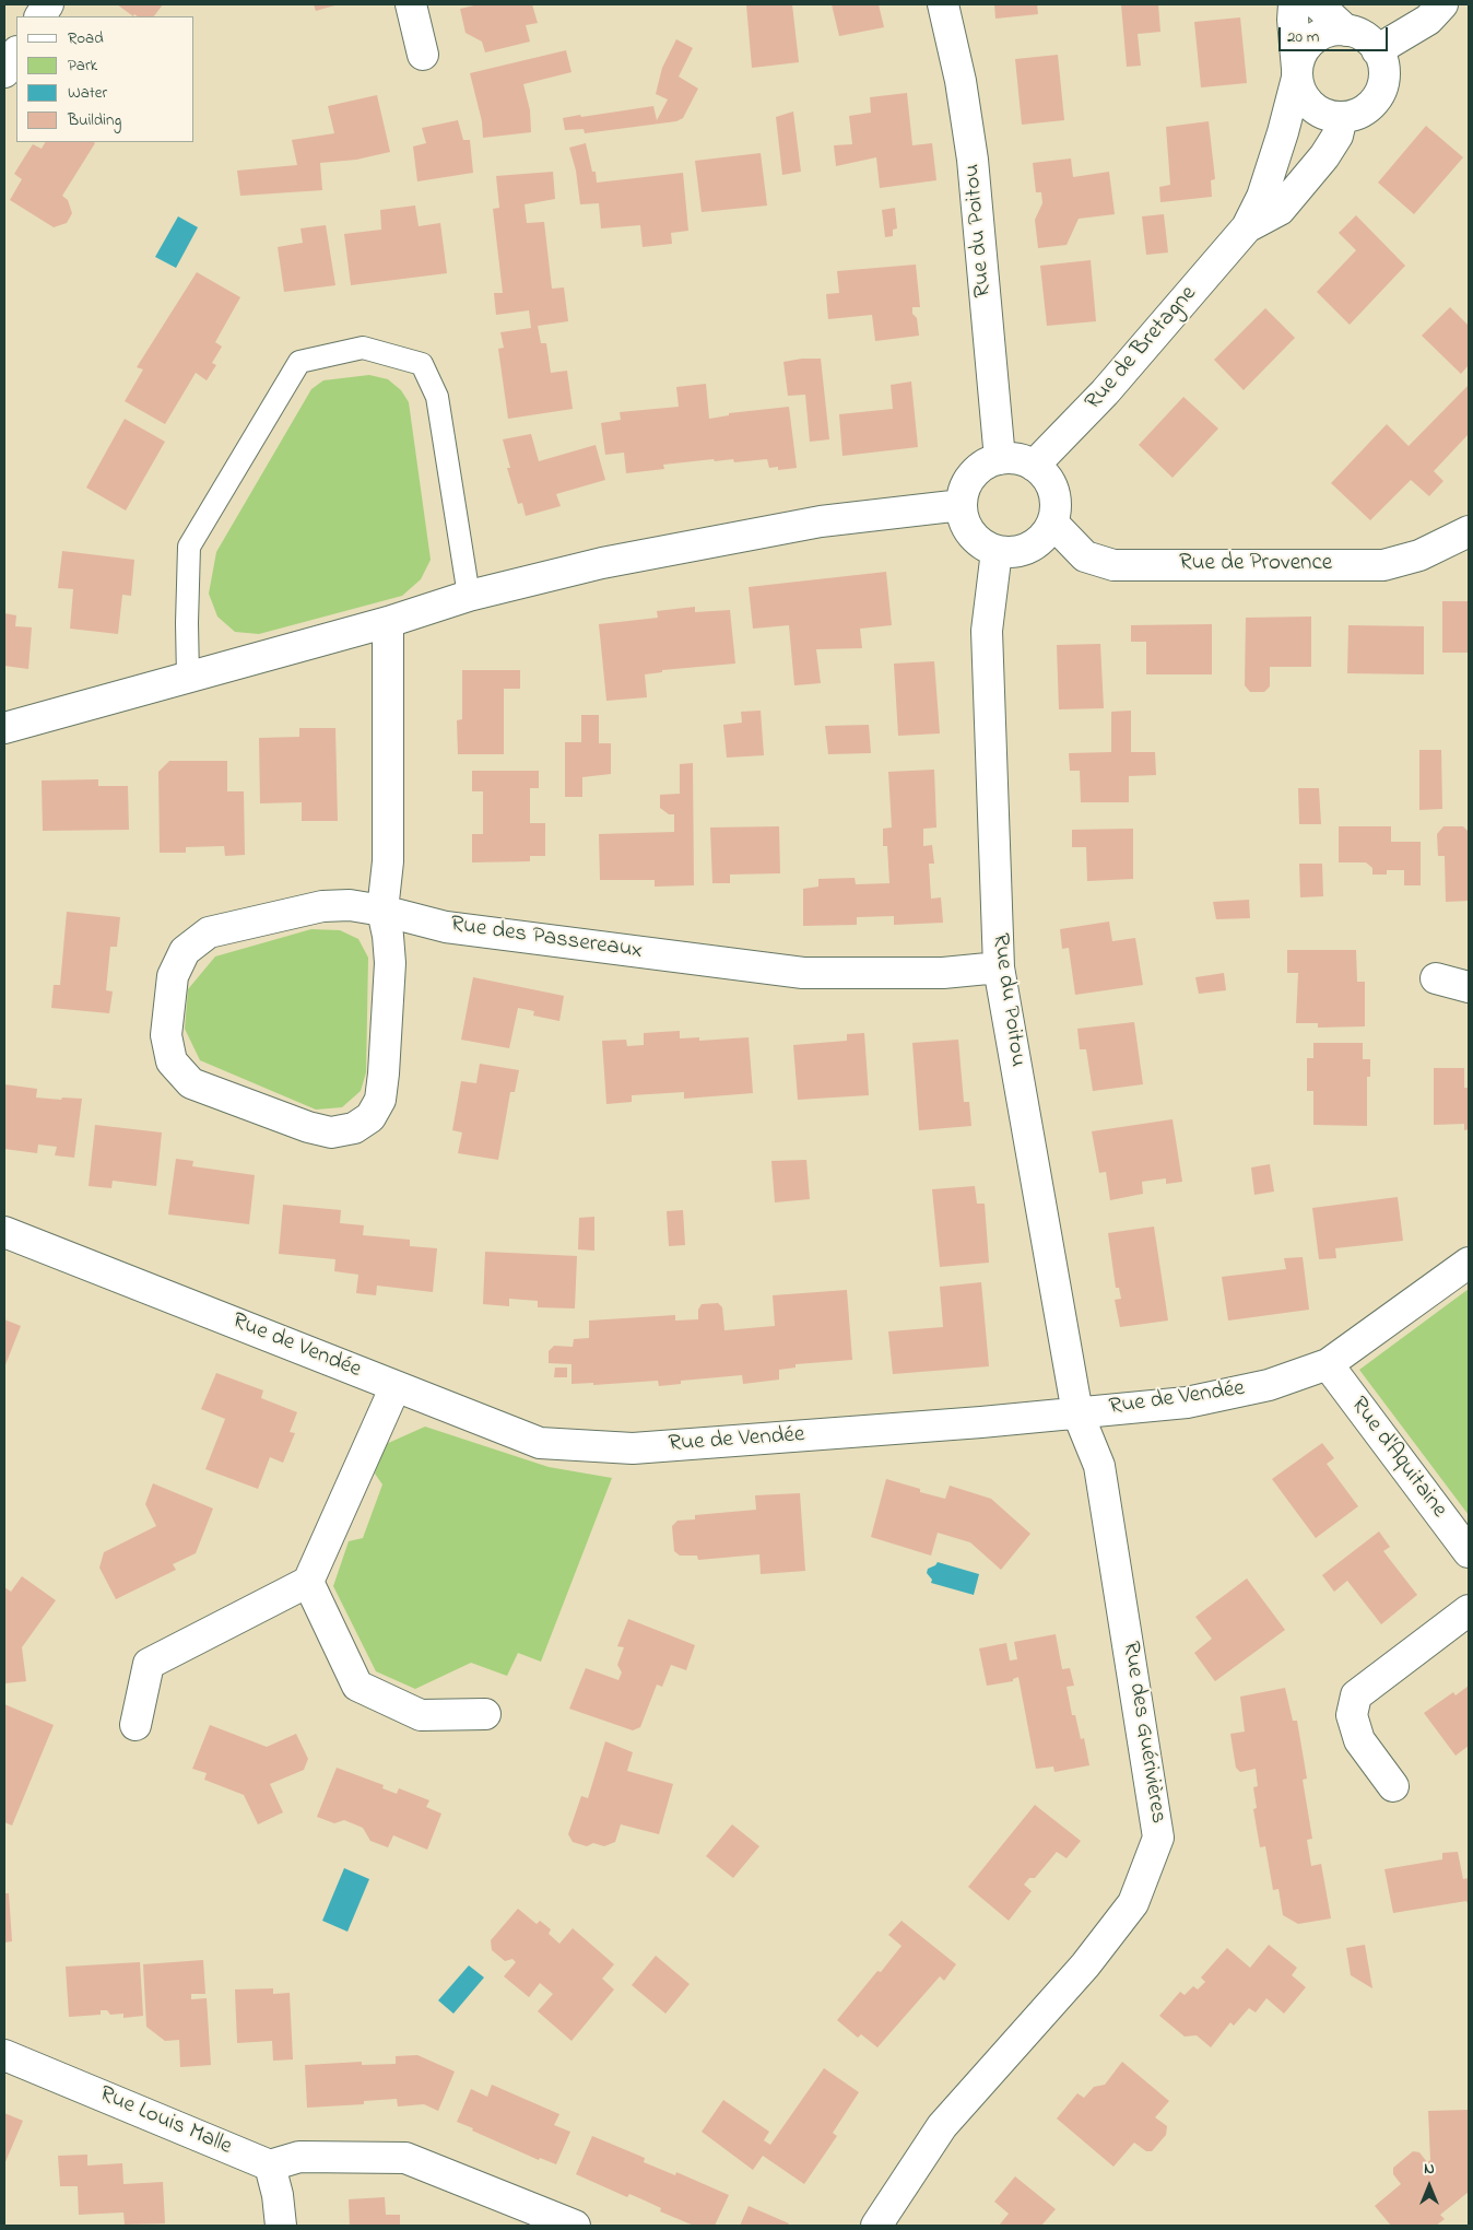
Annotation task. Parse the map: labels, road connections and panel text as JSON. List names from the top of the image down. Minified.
{"streets":{"street":["Rue du Poitou","Rue de Bretagne","Rue de Provence","Rue des Passereaux","Rue de Vendée","Rue d'Aquitaine","Rue des Guérivières","Rue Louis Malle"]},"crossings":[["Rue du Poitou","Rue de Bretagne"],["Rue du Poitou","Rue de Provence"],["Rue du Poitou","Rue des Passereaux"],["Rue du Poitou","Rue de Vendée"],["Rue du Poitou","Rue des Guérivières"],["Rue de Bretagne","Rue de Provence"],["Rue de Vendée","Rue d'Aquitaine"],["Rue de Vendée","Rue des Guérivières"]],"legend":["Road","Park","Water","Building"],"scale_bar":"20 m","north":"top"}
